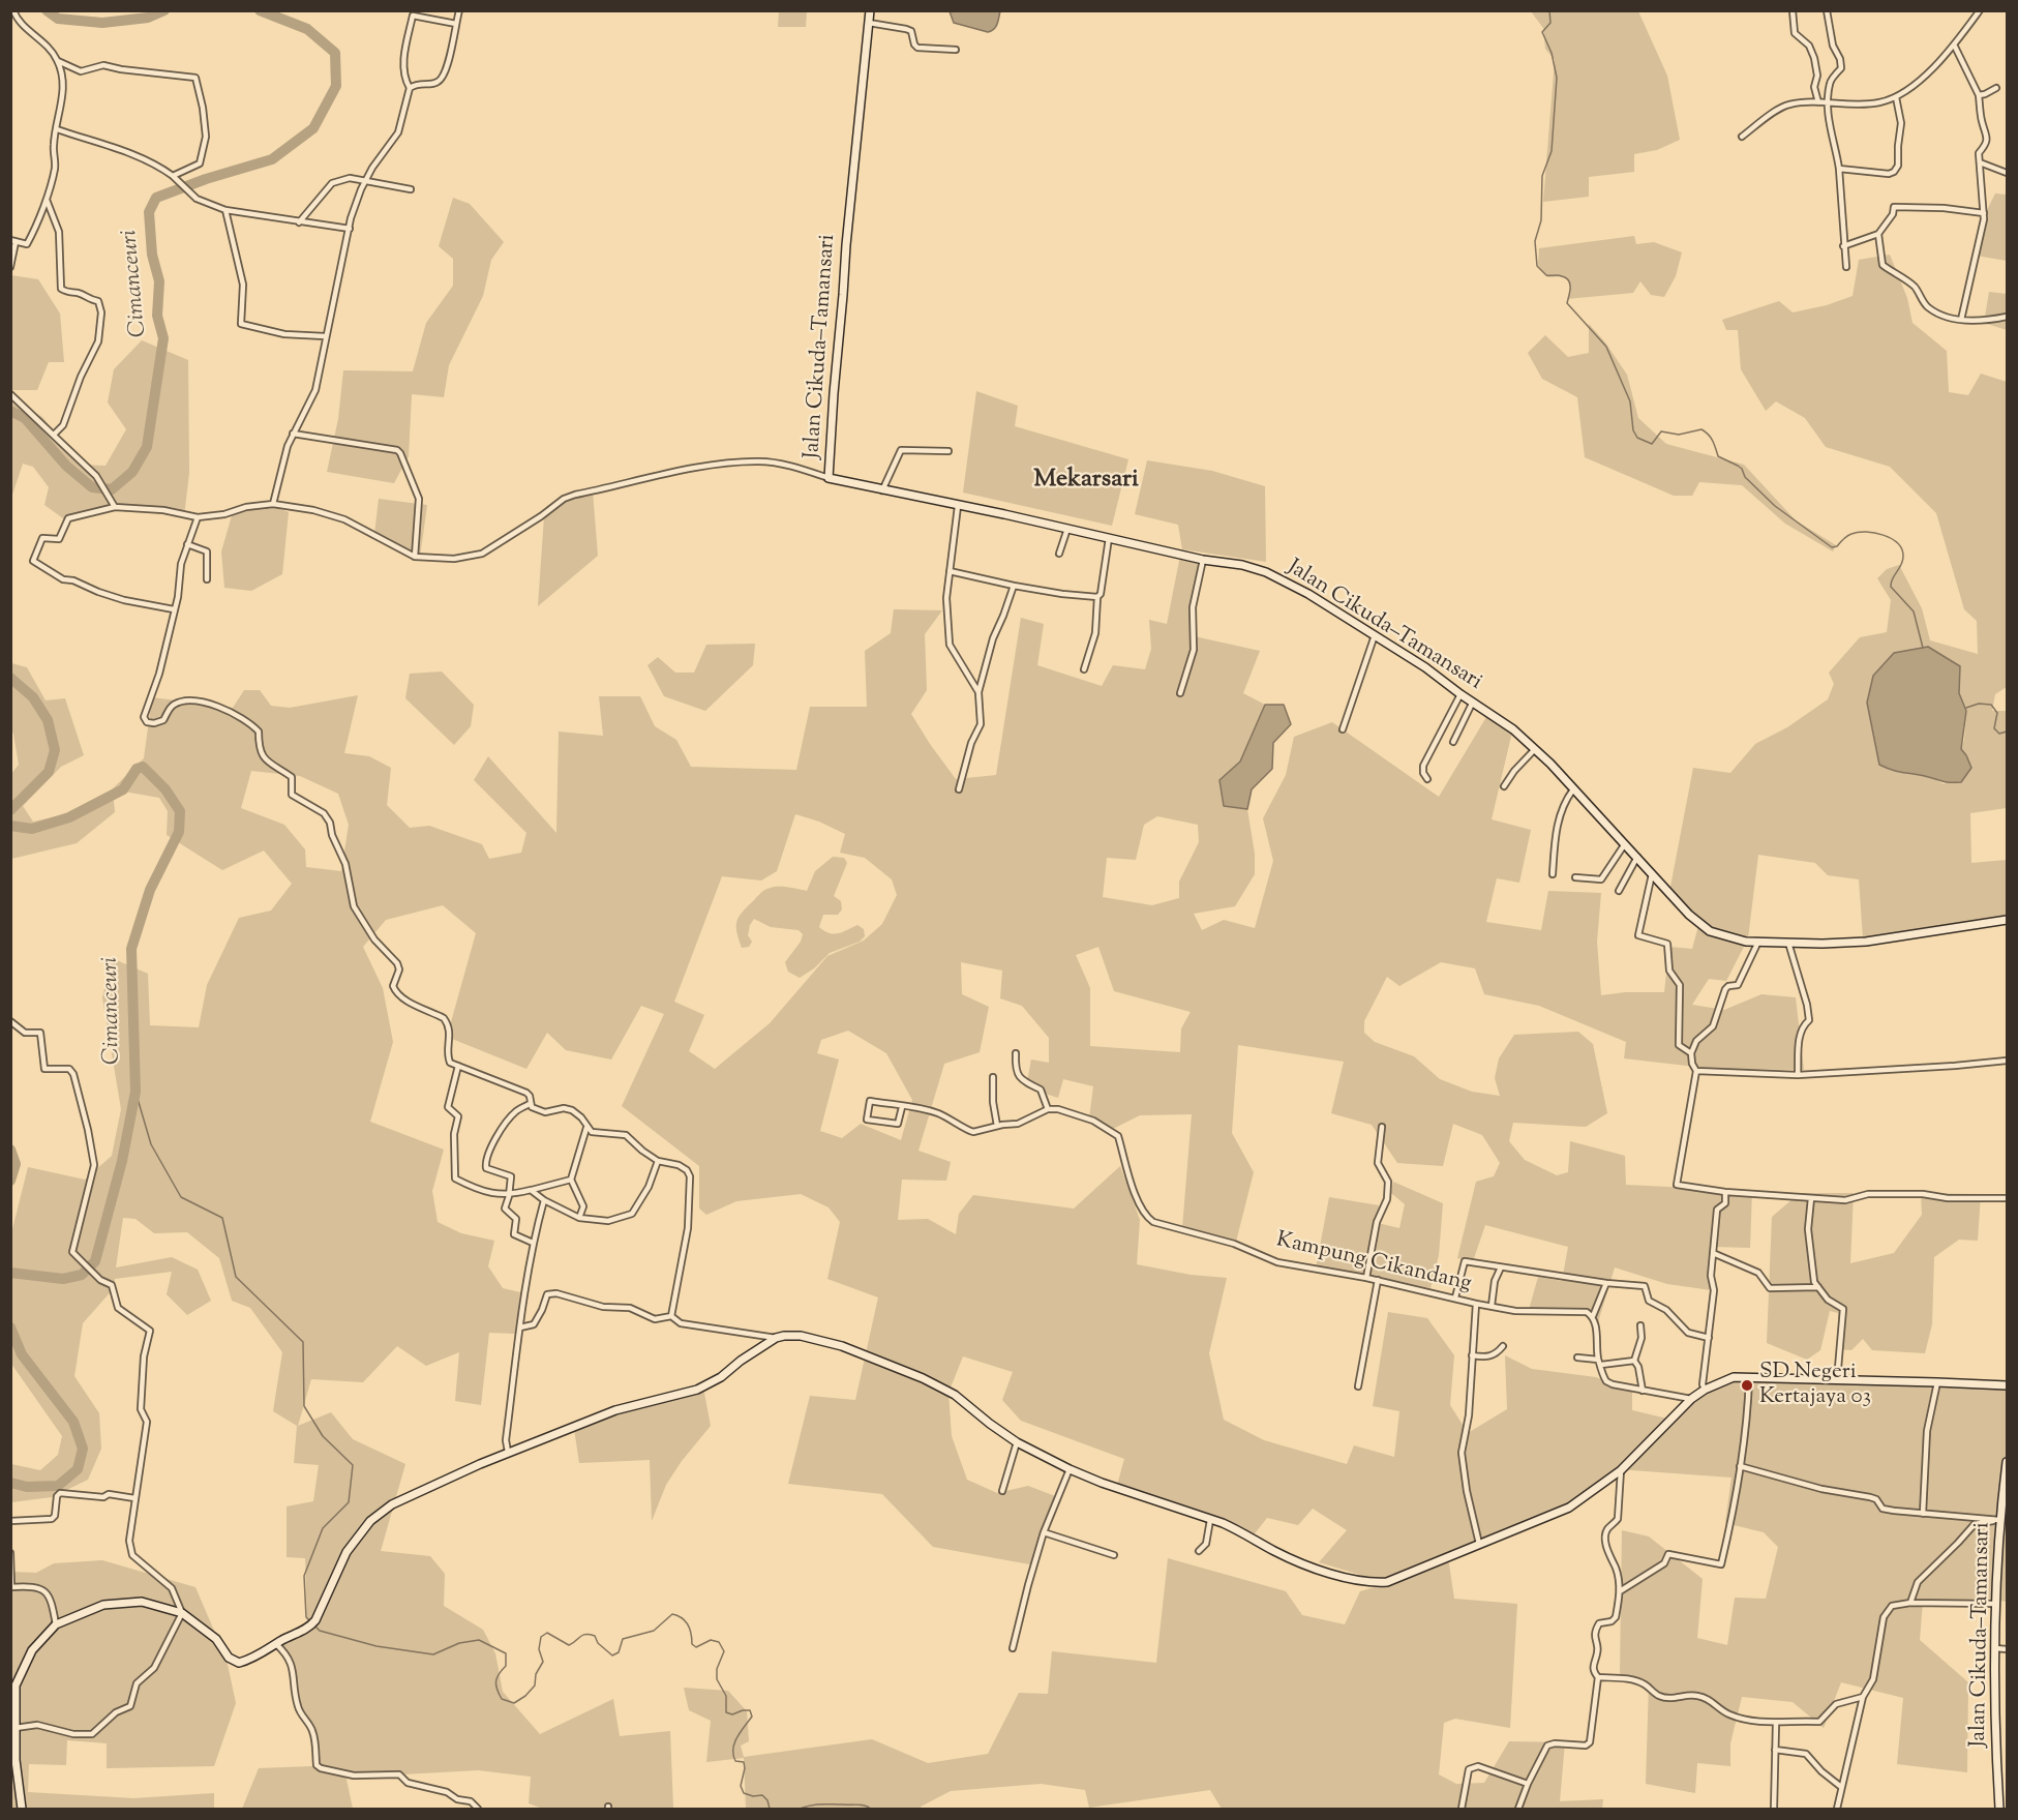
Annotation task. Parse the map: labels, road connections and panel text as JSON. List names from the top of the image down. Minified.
{"streets":{"street":["Jalan Cikuda–Tamansari","Kampung Cikandang"]},"districts":["Mekarsari"],"water":["Cimanceuri"],"places":["SD Negeri Kertajaya 03"]}
